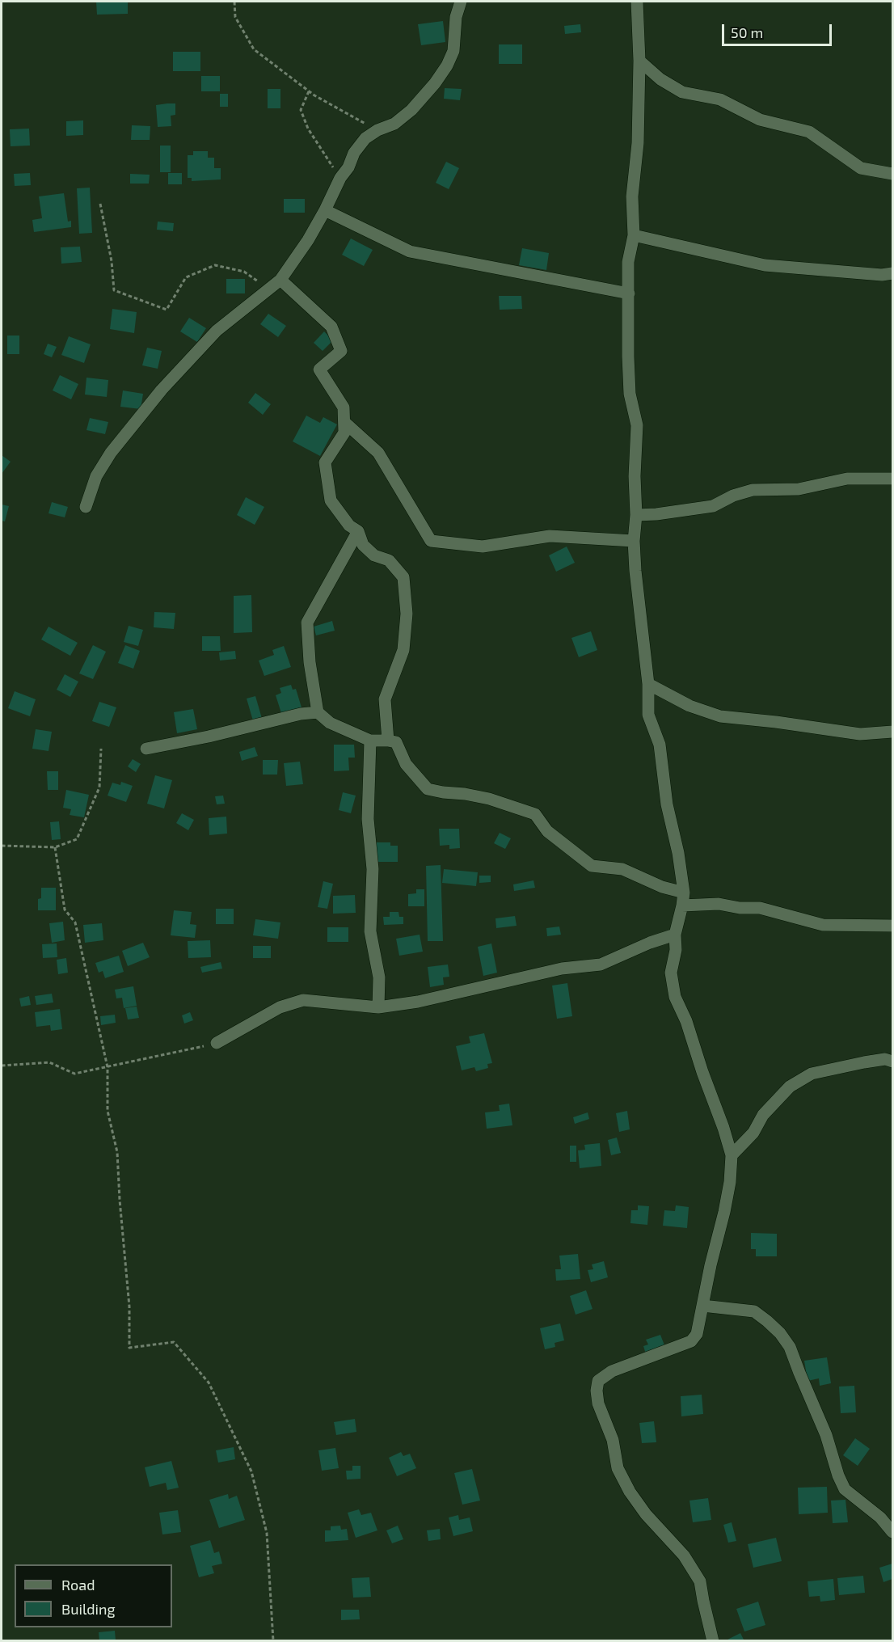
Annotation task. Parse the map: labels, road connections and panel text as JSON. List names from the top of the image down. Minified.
{"legend":["Road","Building"],"scale_bar":"50 m"}
